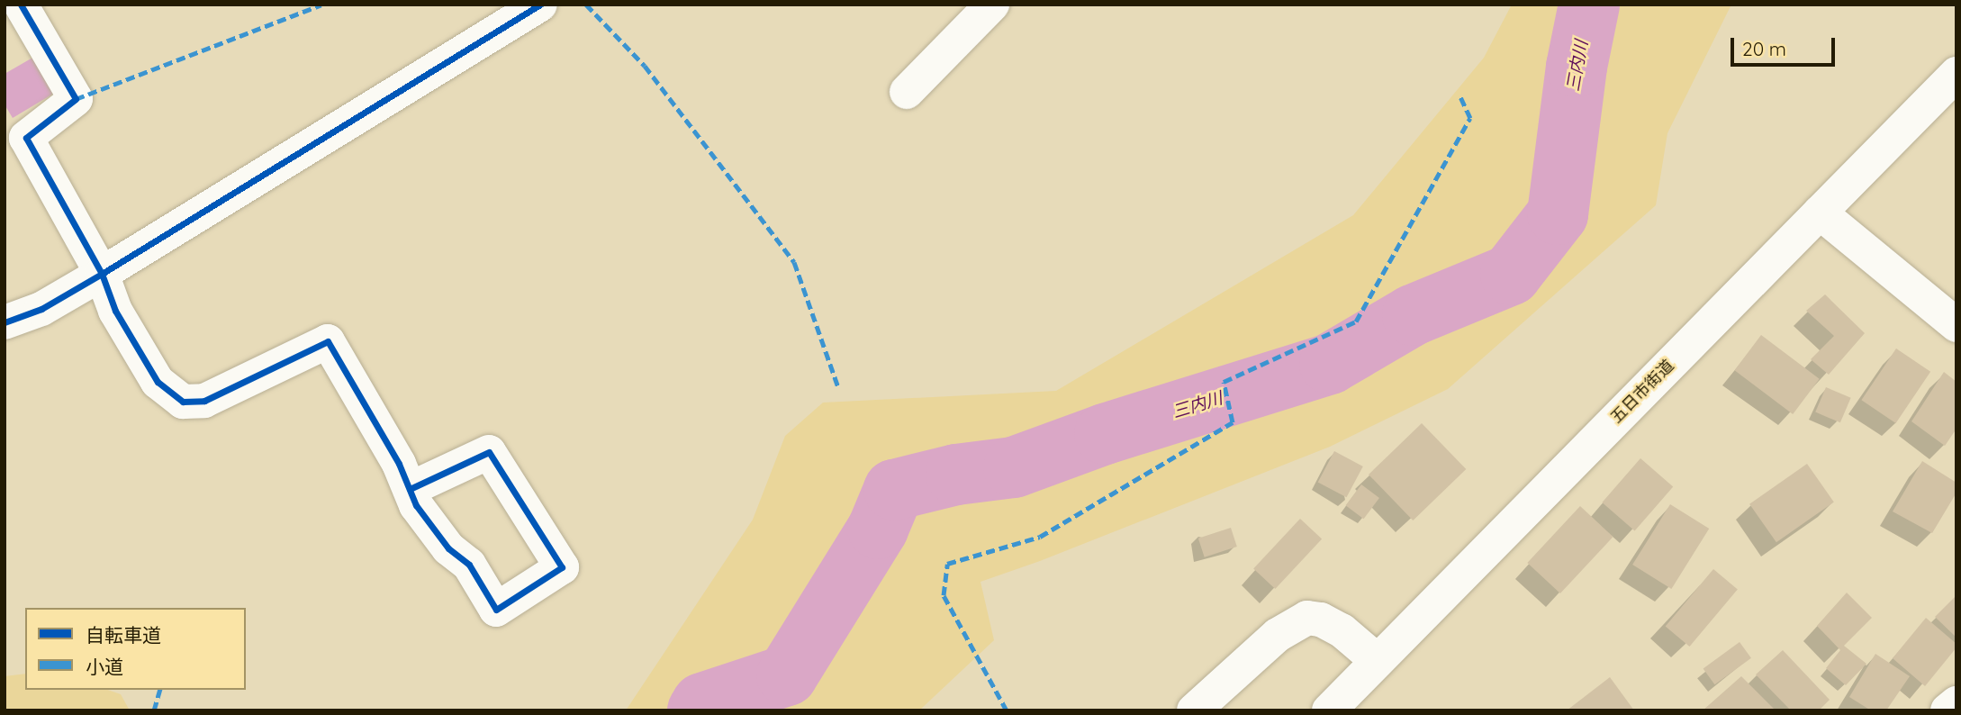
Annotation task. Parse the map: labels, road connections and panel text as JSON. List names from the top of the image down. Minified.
{"streets":{"street":["五日市街道"]},"water":["三内川"],"legend":["自転車道","小道"],"scale_bar":"20 m"}
